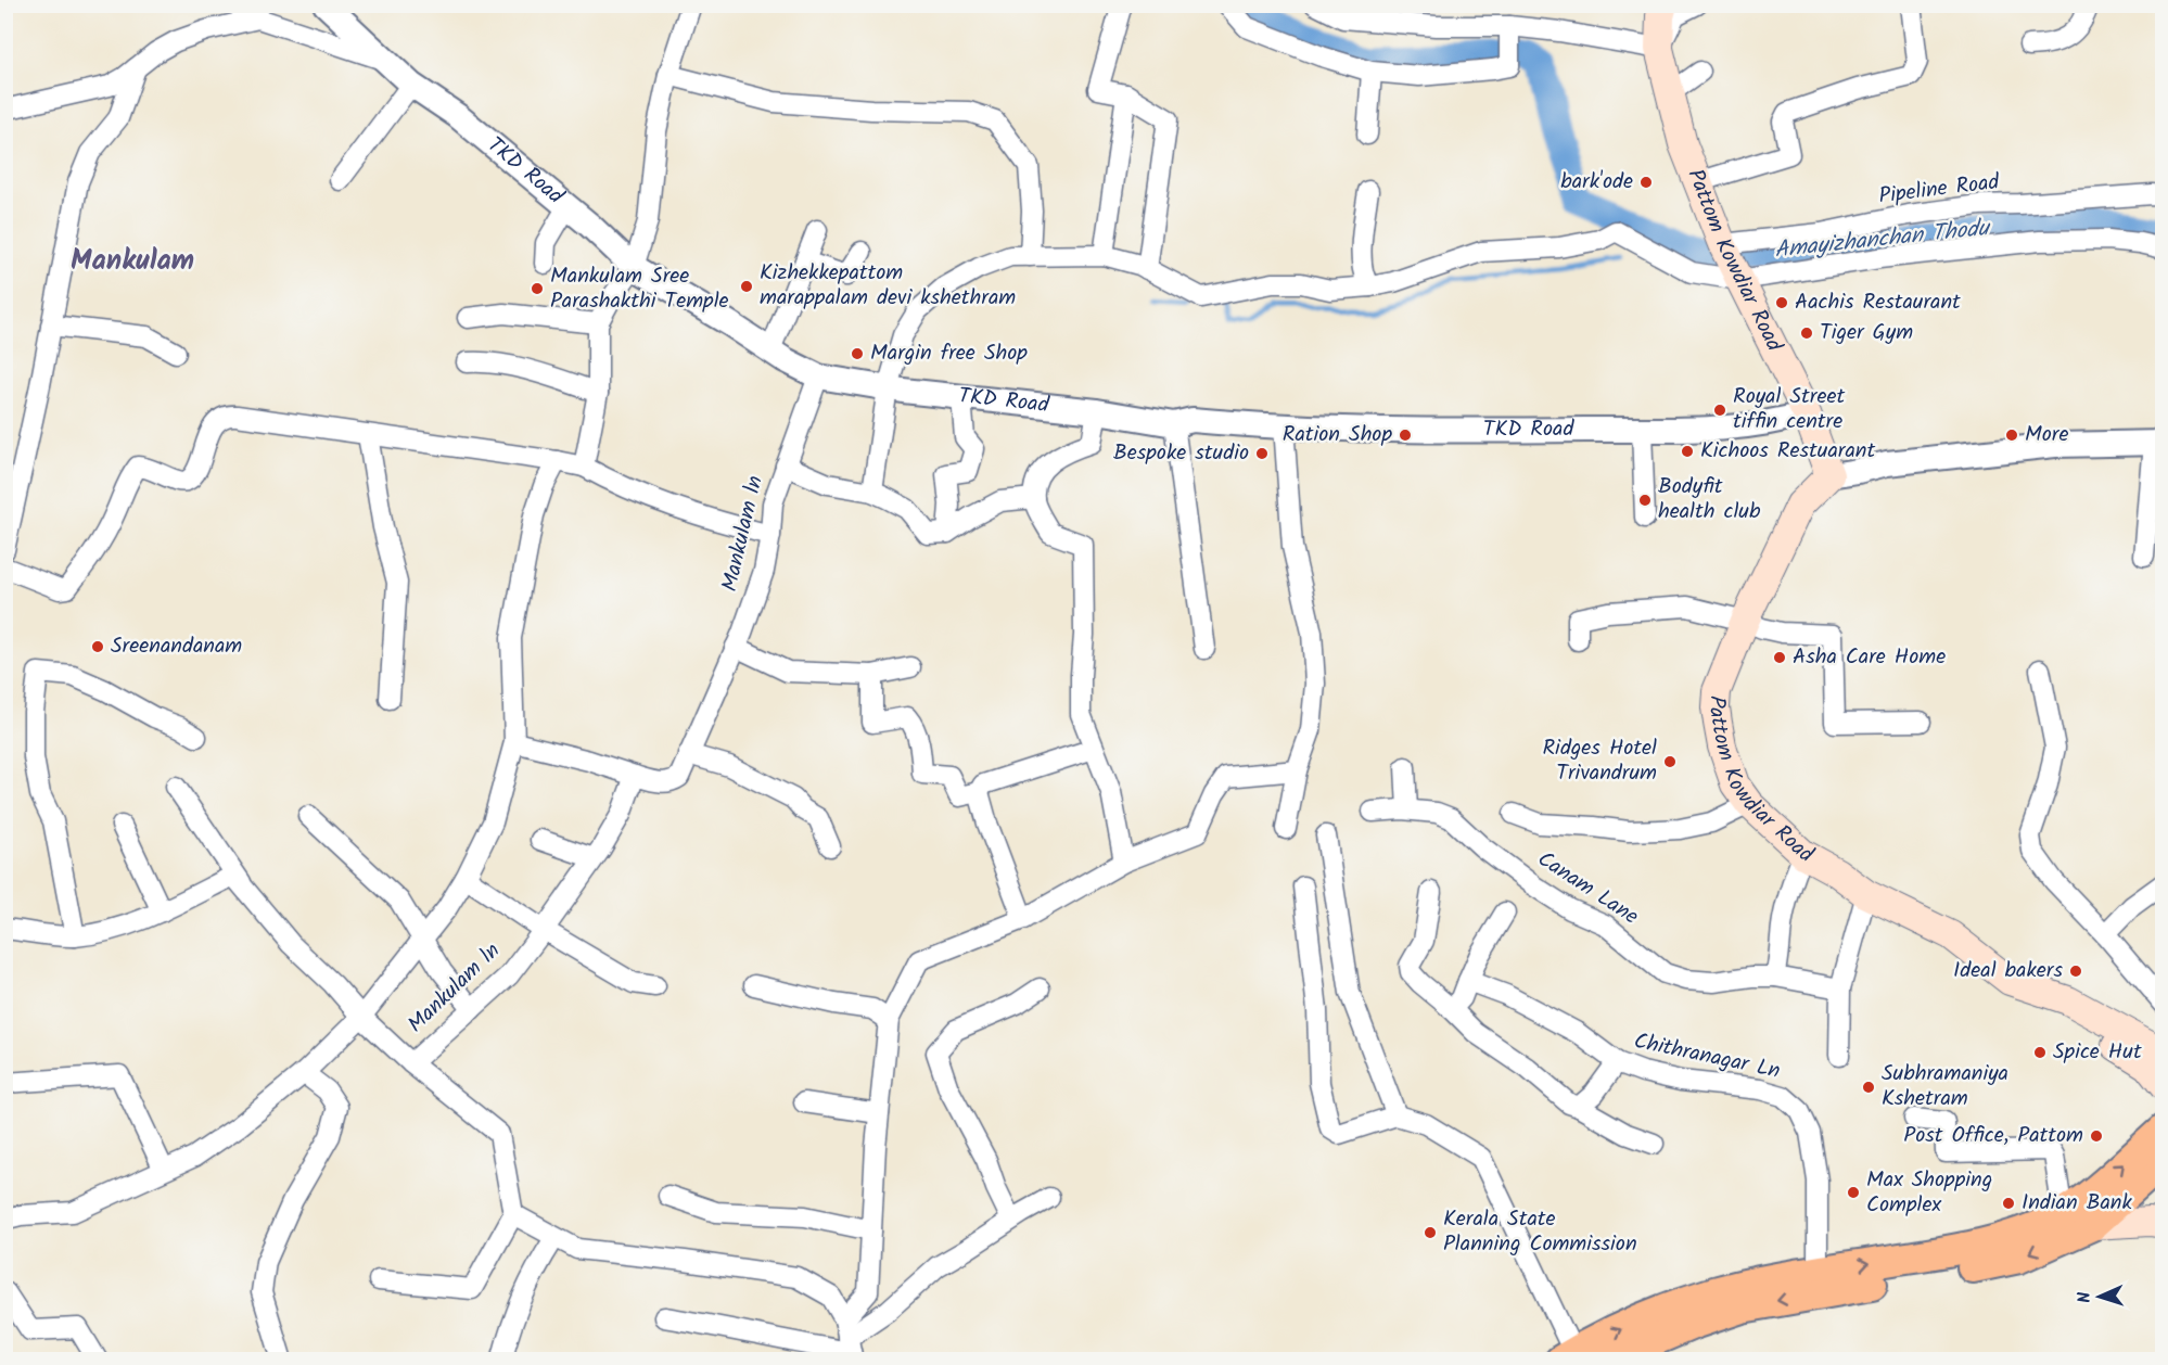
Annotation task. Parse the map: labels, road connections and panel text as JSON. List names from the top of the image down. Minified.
{"streets":{"main road":["Pattom Kowdiar Road"],"street":["TKD Road","Pipeline Road","Mankulam ln","Canam Lane","Chithranagar Ln"]},"crossings":[["TKD Road","Pattom Kowdiar Road"],["TKD Road","Mankulam ln"],["Pipeline Road","Pattom Kowdiar Road"]],"districts":["Mankulam"],"water":["Amayizhanchan Thodu"],"places":["bark'ode","Kizhekkepattom marappalam devi kshethram","Mankulam Sree Parashakthi Temple","Aachis Restaurant","Tiger Gym","Margin free Shop","Royal Street tiffin centre","Ration Shop","More","Kichoos Restuarant","Bespoke studio","Bodyfit health club","Sreenandanam","Asha Care Home","Ridges Hotel Trivandrum","Ideal bakers","Spice Hut","Subhramaniya Kshetram","Post Office, Pattom","Max Shopping Complex","Indian Bank","Kerala State Planning Commission"],"north":"left"}
